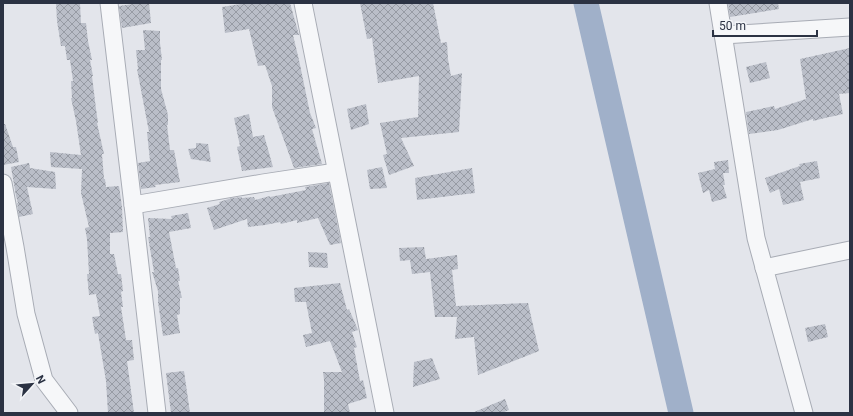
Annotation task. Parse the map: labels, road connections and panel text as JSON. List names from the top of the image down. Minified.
{"scale_bar":"50 m","north":"top right"}
